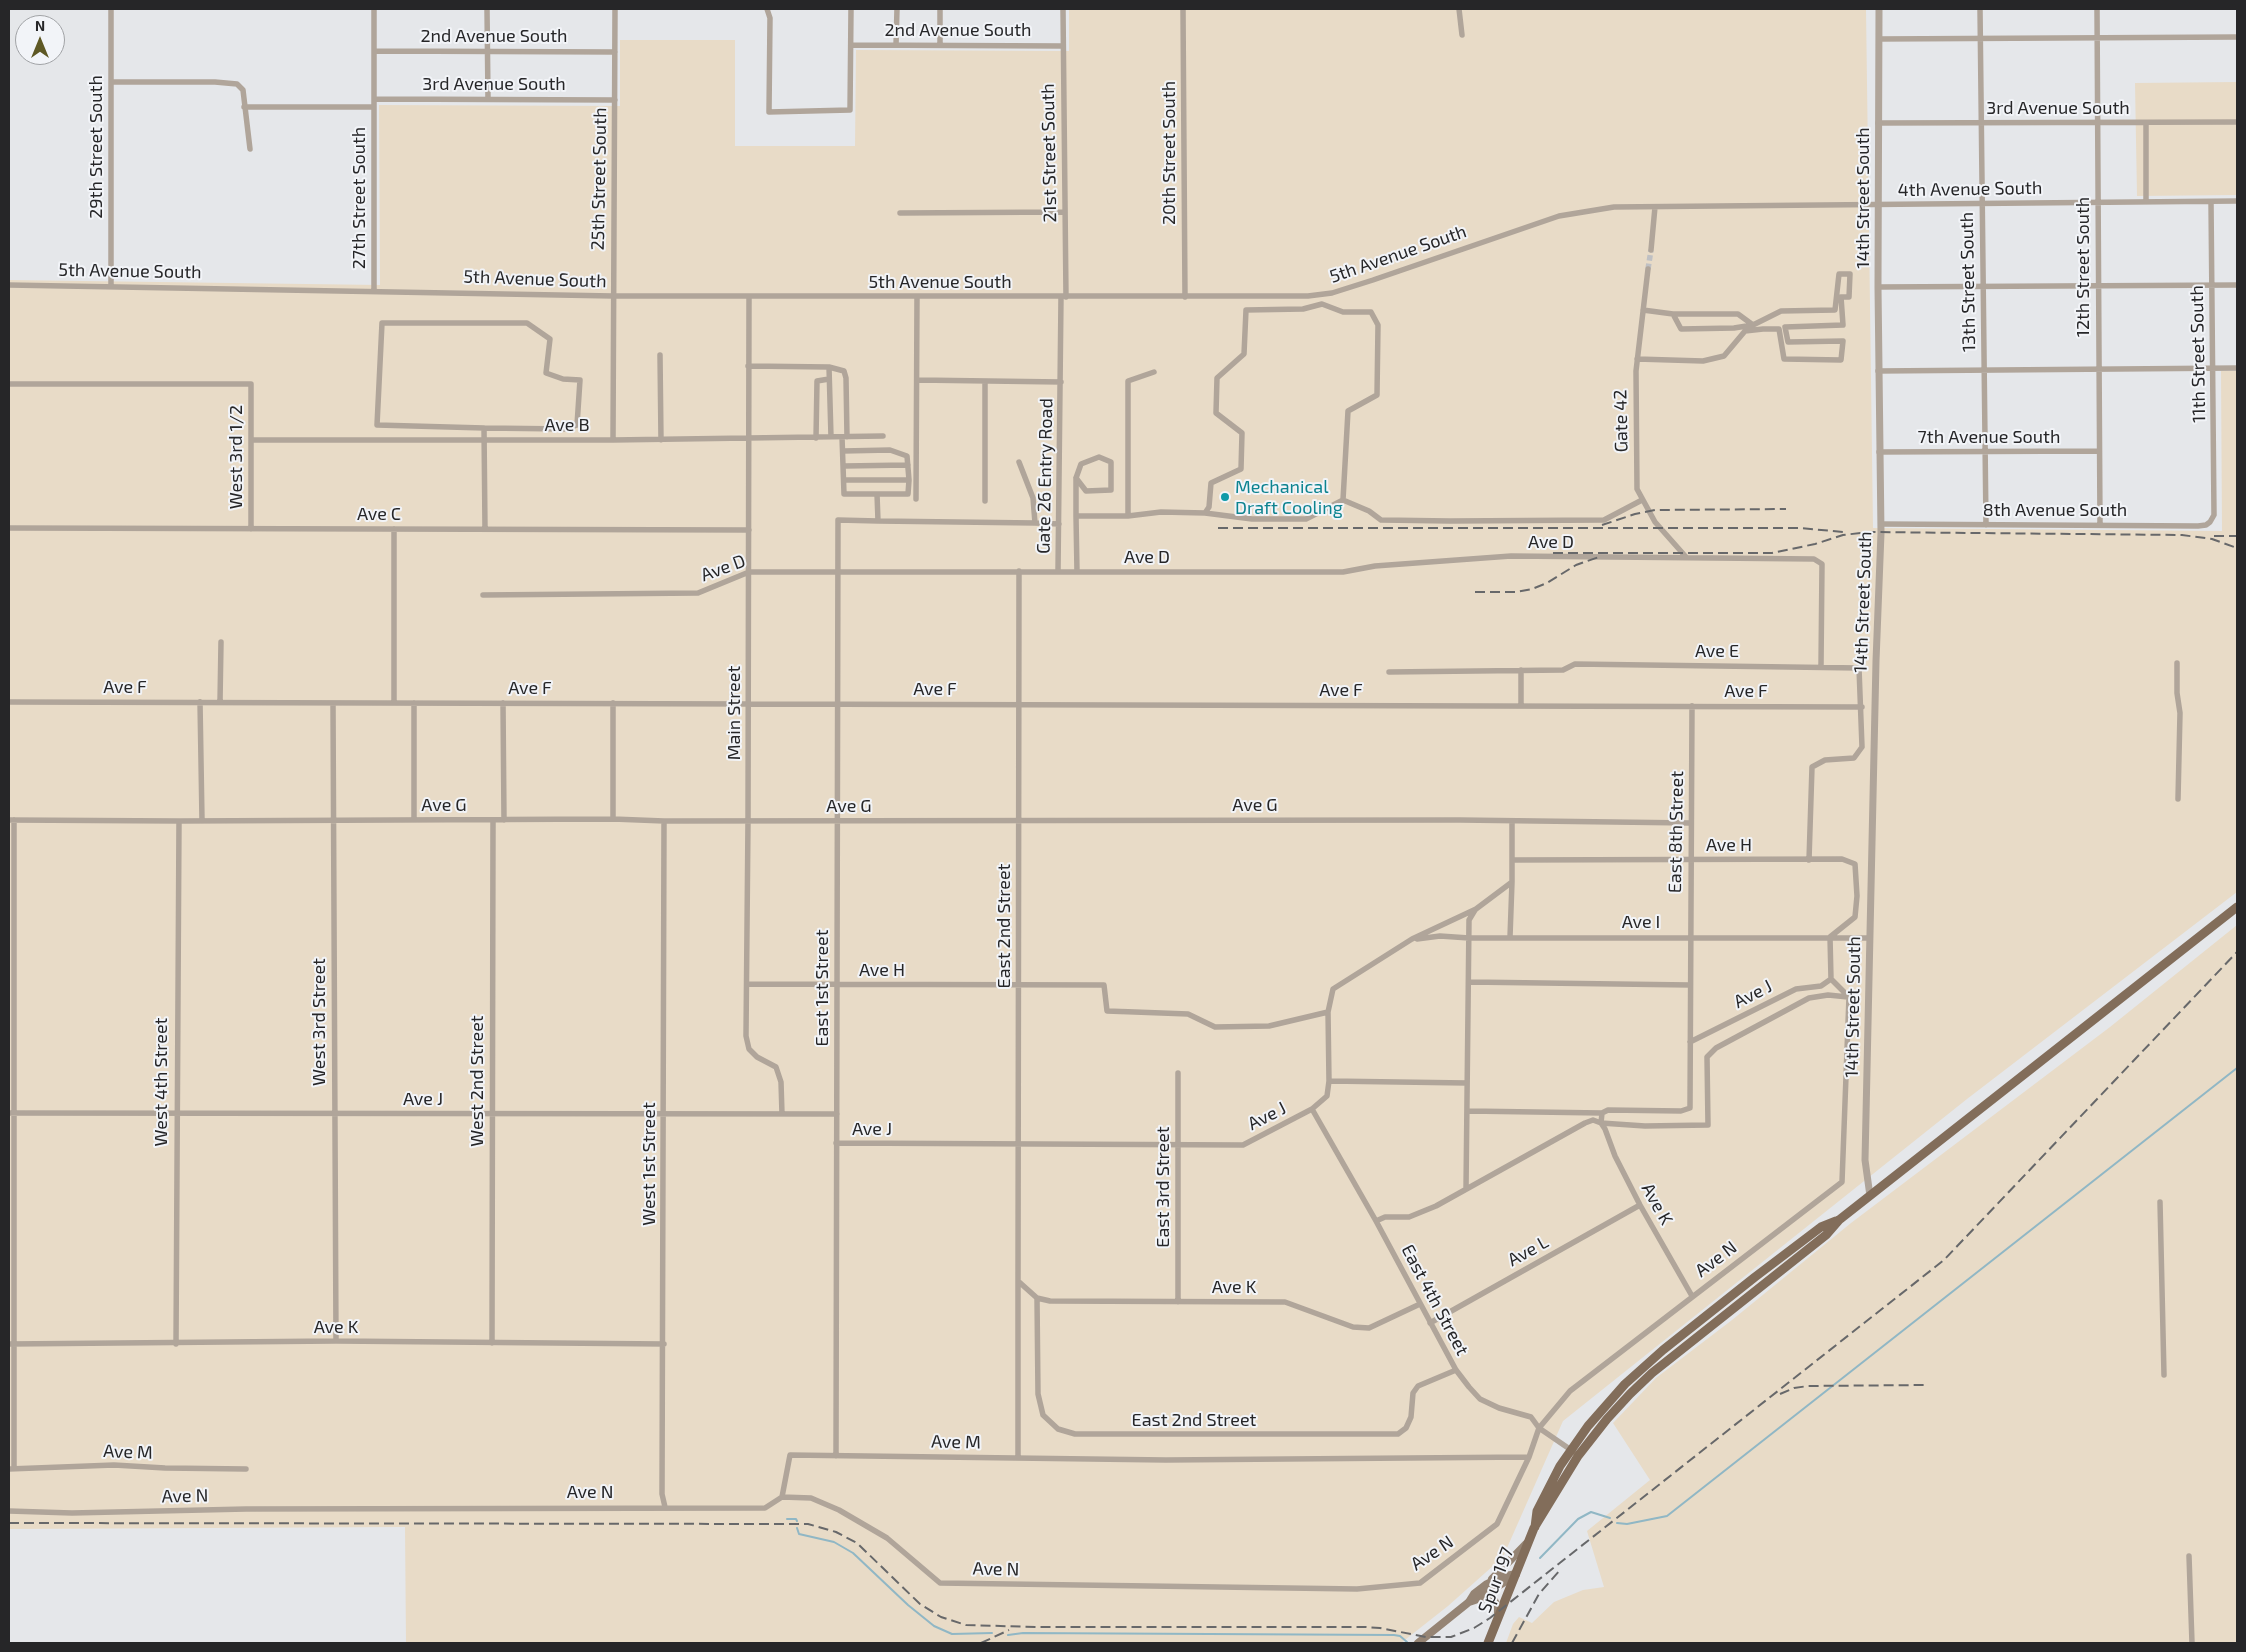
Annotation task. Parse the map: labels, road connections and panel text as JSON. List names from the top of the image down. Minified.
{"streets":{"main road":["Spur 197"],"street":["2nd Avenue South","3rd Avenue South","29th Street South","21st Street South","20th Street South","25th Street South","4th Avenue South","27th Street South","14th Street South","5th Avenue South","12th Street South","13th Street South","11th Street South","Gate 42","Ave B","7th Avenue South","West 3rd 1/2","Gate 26 Entry Road","8th Avenue South","Ave C","Ave D","Ave E","Ave F","Main Street","Ave G","East 8th Street","Ave H","Ave I","East 2nd Street","East 1st Street","Ave J","West 3rd Street","West 2nd Street","West 4th Street","West 1st Street","East 3rd Street","Ave K","Ave L","Ave N","East 4th Street","Ave M"]},"crossings":[["2nd Avenue South","21st Street South"],["2nd Avenue South","25th Street South"],["3rd Avenue South","25th Street South"],["3rd Avenue South","27th Street South"],["3rd Avenue South","14th Street South"],["3rd Avenue South","12th Street South"],["3rd Avenue South","13th Street South"],["29th Street South","5th Avenue South"],["21st Street South","5th Avenue South"],["21st Street South","Gate 26 Entry Road"],["20th Street South","5th Avenue South"],["25th Street South","5th Avenue South"],["25th Street South","Ave B"],["4th Avenue South","14th Street South"],["4th Avenue South","5th Avenue South"],["4th Avenue South","12th Street South"],["4th Avenue South","13th Street South"],["4th Avenue South","11th Street South"],["27th Street South","5th Avenue South"],["14th Street South","7th Avenue South"],["14th Street South","8th Avenue South"],["14th Street South","Ave I"],["5th Avenue South","Main Street"],["12th Street South","7th Avenue South"],["12th Street South","8th Avenue South"],["13th Street South","7th Avenue South"],["13th Street South","8th Avenue South"],["11th Street South","8th Avenue South"],["Gate 42","Ave D"],["Ave B","West 3rd 1/2"],["Ave B","Main Street"],["West 3rd 1/2","Ave C"],["Gate 26 Entry Road","Ave D"],["Ave C","Main Street"],["Ave D","Ave E"],["Ave D","Main Street"],["Ave D","East 2nd Street"],["Ave D","East 1st Street"],["Ave E","Ave F"],["Ave F","Main Street"],["Ave F","East 8th Street"],["Ave F","East 2nd Street"],["Ave F","East 1st Street"],["Ave F","West 3rd Street"],["Main Street","Ave G"],["Main Street","Ave H"],["Main Street","Ave J"],["Ave G","East 8th Street"],["Ave G","East 2nd Street"],["Ave G","East 1st Street"],["Ave G","West 3rd Street"],["Ave G","West 2nd Street"],["Ave G","West 4th Street"],["Ave G","West 1st Street"],["East 8th Street","Ave H"],["East 8th Street","Ave I"],["East 8th Street","Ave J"],["Ave H","Ave I"],["Ave H","East 2nd Street"],["Ave H","East 1st Street"],["Ave H","Ave J"],["Ave I","Ave J"],["East 2nd Street","Ave J"],["East 2nd Street","Ave K"],["East 2nd Street","East 4th Street"],["East 2nd Street","Ave M"],["East 1st Street","Ave J"],["East 1st Street","Ave M"],["Ave J","West 3rd Street"],["Ave J","West 2nd Street"],["Ave J","West 4th Street"],["Ave J","West 1st Street"],["Ave J","East 3rd Street"],["Ave J","East 4th Street"],["West 3rd Street","Ave K"],["West 2nd Street","Ave K"],["West 4th Street","Ave K"],["West 1st Street","Ave K"],["West 1st Street","Ave N"],["East 3rd Street","Ave K"],["Ave K","Ave L"],["Ave K","Ave N"],["Ave K","East 4th Street"],["Ave L","East 4th Street"],["Ave N","East 4th Street"],["Ave N","Ave M"]],"places":["Mechanical Draft Cooling"],"north":"top"}
